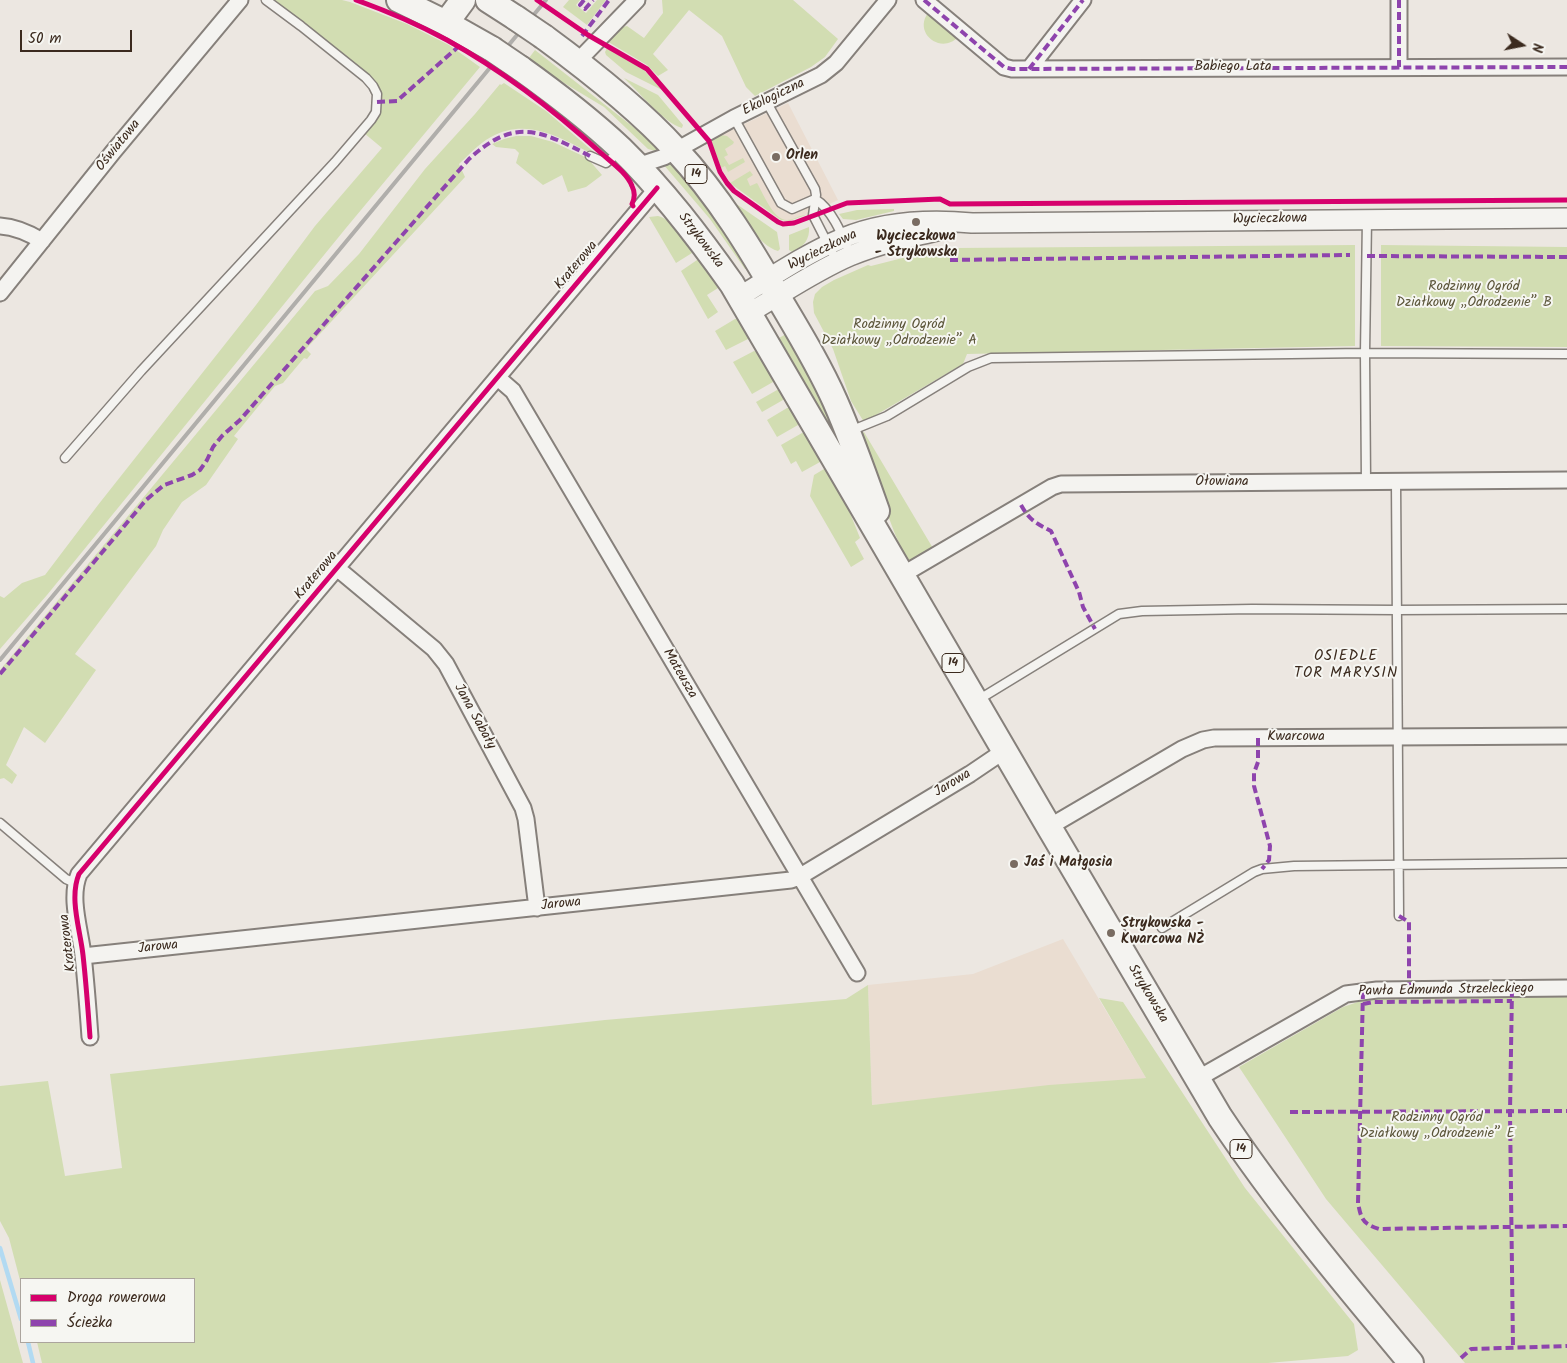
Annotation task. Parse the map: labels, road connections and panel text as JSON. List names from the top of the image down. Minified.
{"streets":{"main road":["14","Strykowska"],"street":["Babiego Lata","Ekologiczna","Oświatowa","Wycieczkowa","Kraterowa","Ołowiana","Mateusza","Jana Sabały","Kwarcowa","Jarowa","Pawła Edmunda Strzeleckiego"]},"crossings":[["Ekologiczna","Strykowska"],["Wycieczkowa","Strykowska"],["Strykowska","Kraterowa"],["Strykowska","Ołowiana"],["Strykowska","Kwarcowa"],["Strykowska","Jarowa"],["Strykowska","Pawła Edmunda Strzeleckiego"],["Kraterowa","Mateusza"],["Kraterowa","Jana Sabały"],["Kraterowa","Jarowa"],["Mateusza","Jarowa"],["Jana Sabały","Jarowa"]],"districts":["OSIEDLE TOR MARYSIN"],"parks":["Rodzinny Ogród Działkowy „Odrodzenie” B","Rodzinny Ogród Działkowy „Odrodzenie” A","Rodzinny Ogród Działkowy „Odrodzenie” E"],"places":["Orlen","Wycieczkowa - Strykowska","Jaś i Małgosia","Strykowska - Kwarcowa NŻ"],"legend":["Droga rowerowa","Ścieżka"],"scale_bar":"50 m","north":"right"}
